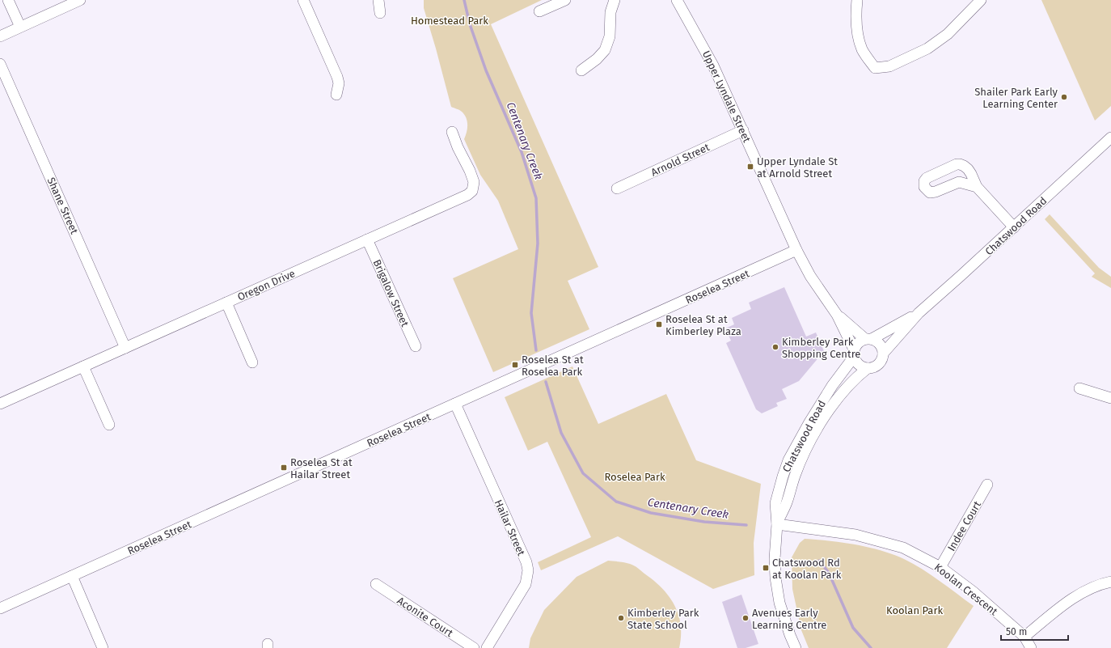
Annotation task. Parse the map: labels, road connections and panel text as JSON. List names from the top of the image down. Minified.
{"streets":{"street":["Upper Lyndale Street","Arnold Street","Shane Street","Chatswood Road","Oregon Drive","Roselea Street","Brigalow Street","Indee Court","Hailar Street","Koolan Crescent","Aconite Court"]},"crossings":[["Upper Lyndale Street","Arnold Street"],["Upper Lyndale Street","Chatswood Road"],["Upper Lyndale Street","Roselea Street"],["Shane Street","Oregon Drive"],["Chatswood Road","Koolan Crescent"],["Oregon Drive","Brigalow Street"],["Roselea Street","Hailar Street"],["Indee Court","Koolan Crescent"]],"water":["Centenary Creek"],"parks":["Homestead Park","Roselea Park","Koolan Park"],"places":{"other":["Shailer Park Early Learning Center","Kimberley Park Shopping Centre","Kimberley Park State School","Avenues Early Learning Centre"],"transit":["Upper Lyndale St at Arnold Street","Roselea St at Kimberley Plaza","Roselea St at Roselea Park","Roselea St at Hailar Street","Chatswood Rd at Koolan Park"]},"scale_bar":"50 m"}
